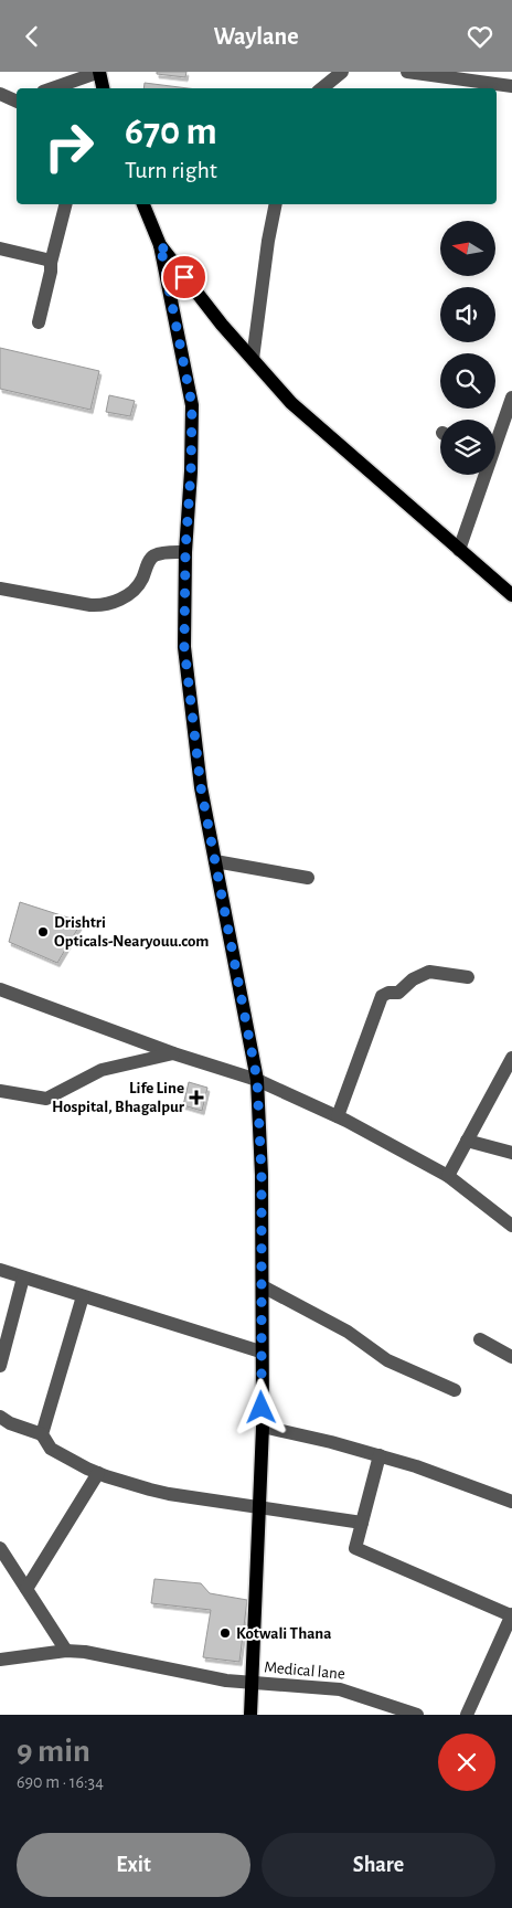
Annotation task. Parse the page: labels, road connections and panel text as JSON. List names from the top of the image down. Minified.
{"streets":{"street":["Medical lane"]},"places":{"other":["Drishtri Opticals-Nearyouu.com","Kotwali Thana"],"health":["Life Line Hospital, Bhagalpur"]},"north":"left","page":{"header":"Waylane","turn":["670 m","Turn right"],"heading":["9 min","690 m · 16:34"],"buttons":["Exit","Share"]}}
